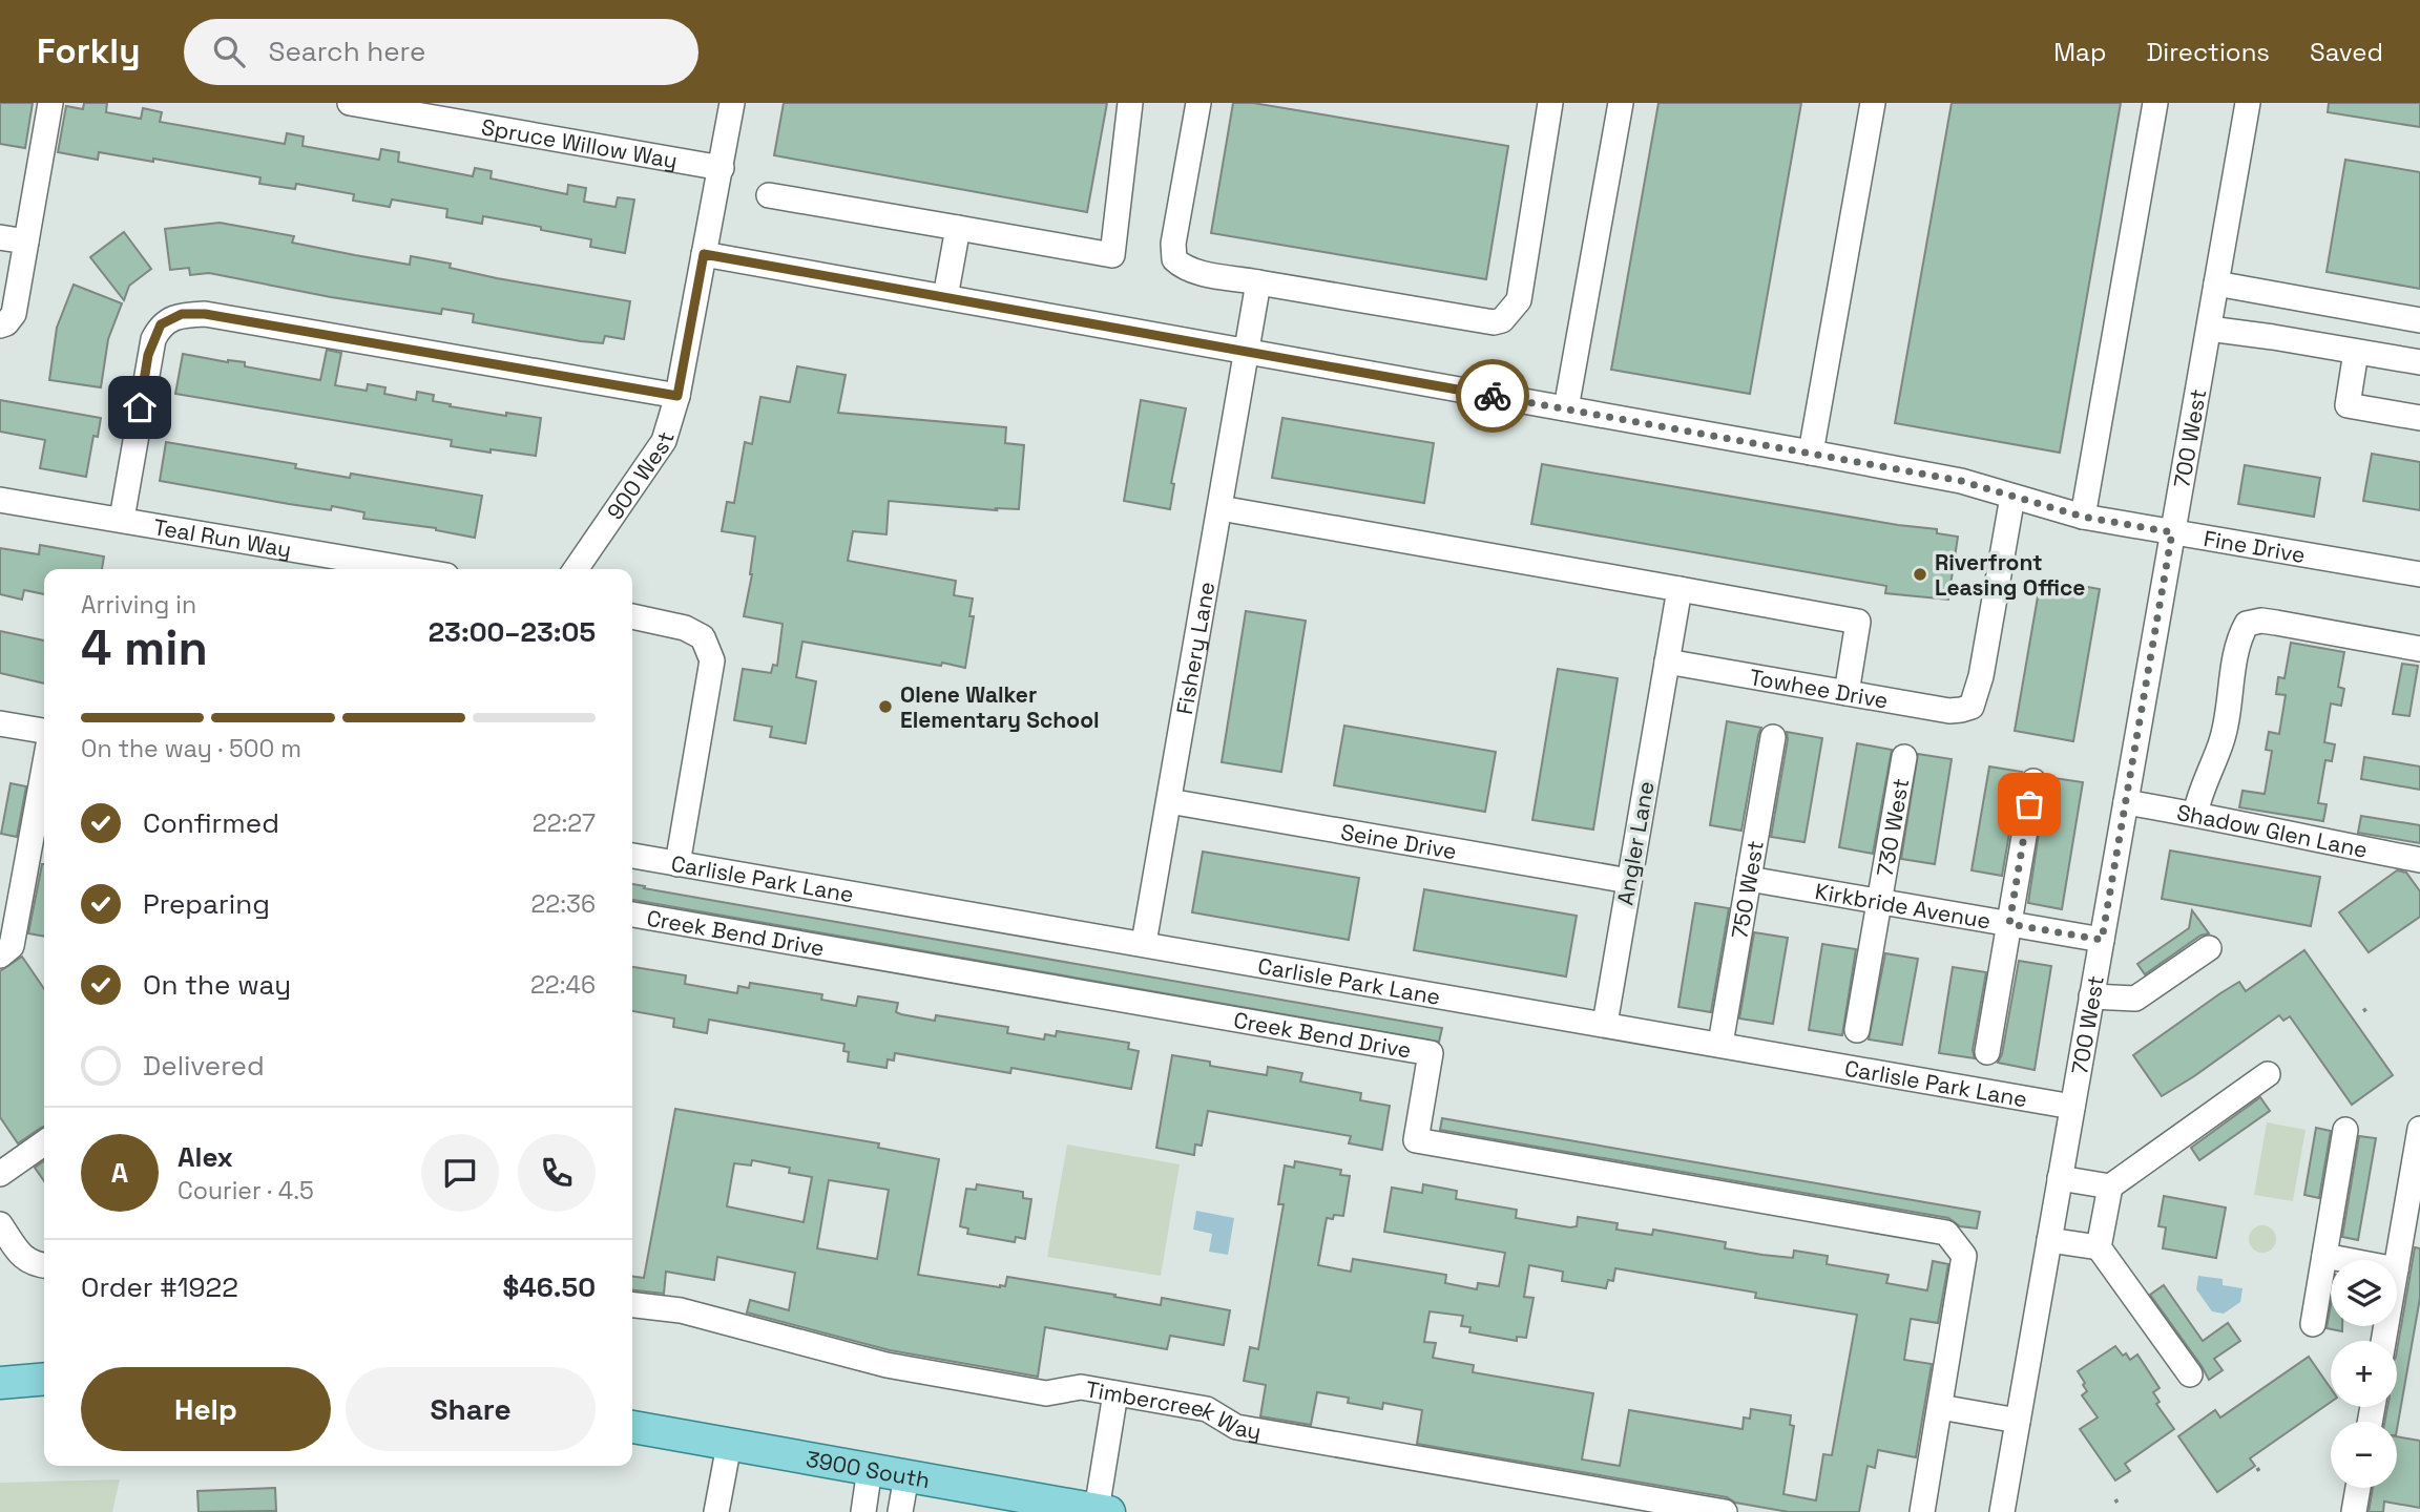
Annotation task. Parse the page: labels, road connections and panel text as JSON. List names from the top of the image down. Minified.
{"streets":{"main road":["3900 South"],"street":["Spruce Willow Way","700 West","900 West","Teal Run Way","Fine Drive","Fishery Lane","Towhee Drive","730 West","Shadow Glen Lane","Seine Drive","Angler Lane","Carlisle Park Lane","750 West","Kirkbride Avenue","Creek Bend Drive","Timbercreek Way"]},"crossings":[["Spruce Willow Way","900 West"],["700 West","Fine Drive"],["700 West","Shadow Glen Lane"],["700 West","Carlisle Park Lane"],["700 West","Kirkbride Avenue"],["900 West","Fine Drive"],["Fine Drive","Fishery Lane"],["Fine Drive","Towhee Drive"],["Fishery Lane","Seine Drive"],["Fishery Lane","Carlisle Park Lane"],["Towhee Drive","Angler Lane"],["730 West","Kirkbride Avenue"],["Seine Drive","Angler Lane"],["Angler Lane","Carlisle Park Lane"],["Carlisle Park Lane","750 West"],["750 West","Kirkbride Avenue"]],"places":["Riverfront Leasing Office","Olene Walker Elementary School"],"page":{"header":"Forkly","search":"Search here","nav":["Map","Directions","Saved"],"heading":["4 min","Arriving in","23:00–23:05"],"panel":["Alex","Courier · 4.5","Order #1922","$46.50"],"bar":"On the way · 500 m","list":[["Confirmed","22:27"],["Preparing","22:36"],["On the way","22:46"],"Delivered"],"round":"A","map_buttons":["+","−"],"buttons":["Help","Share"]}}
